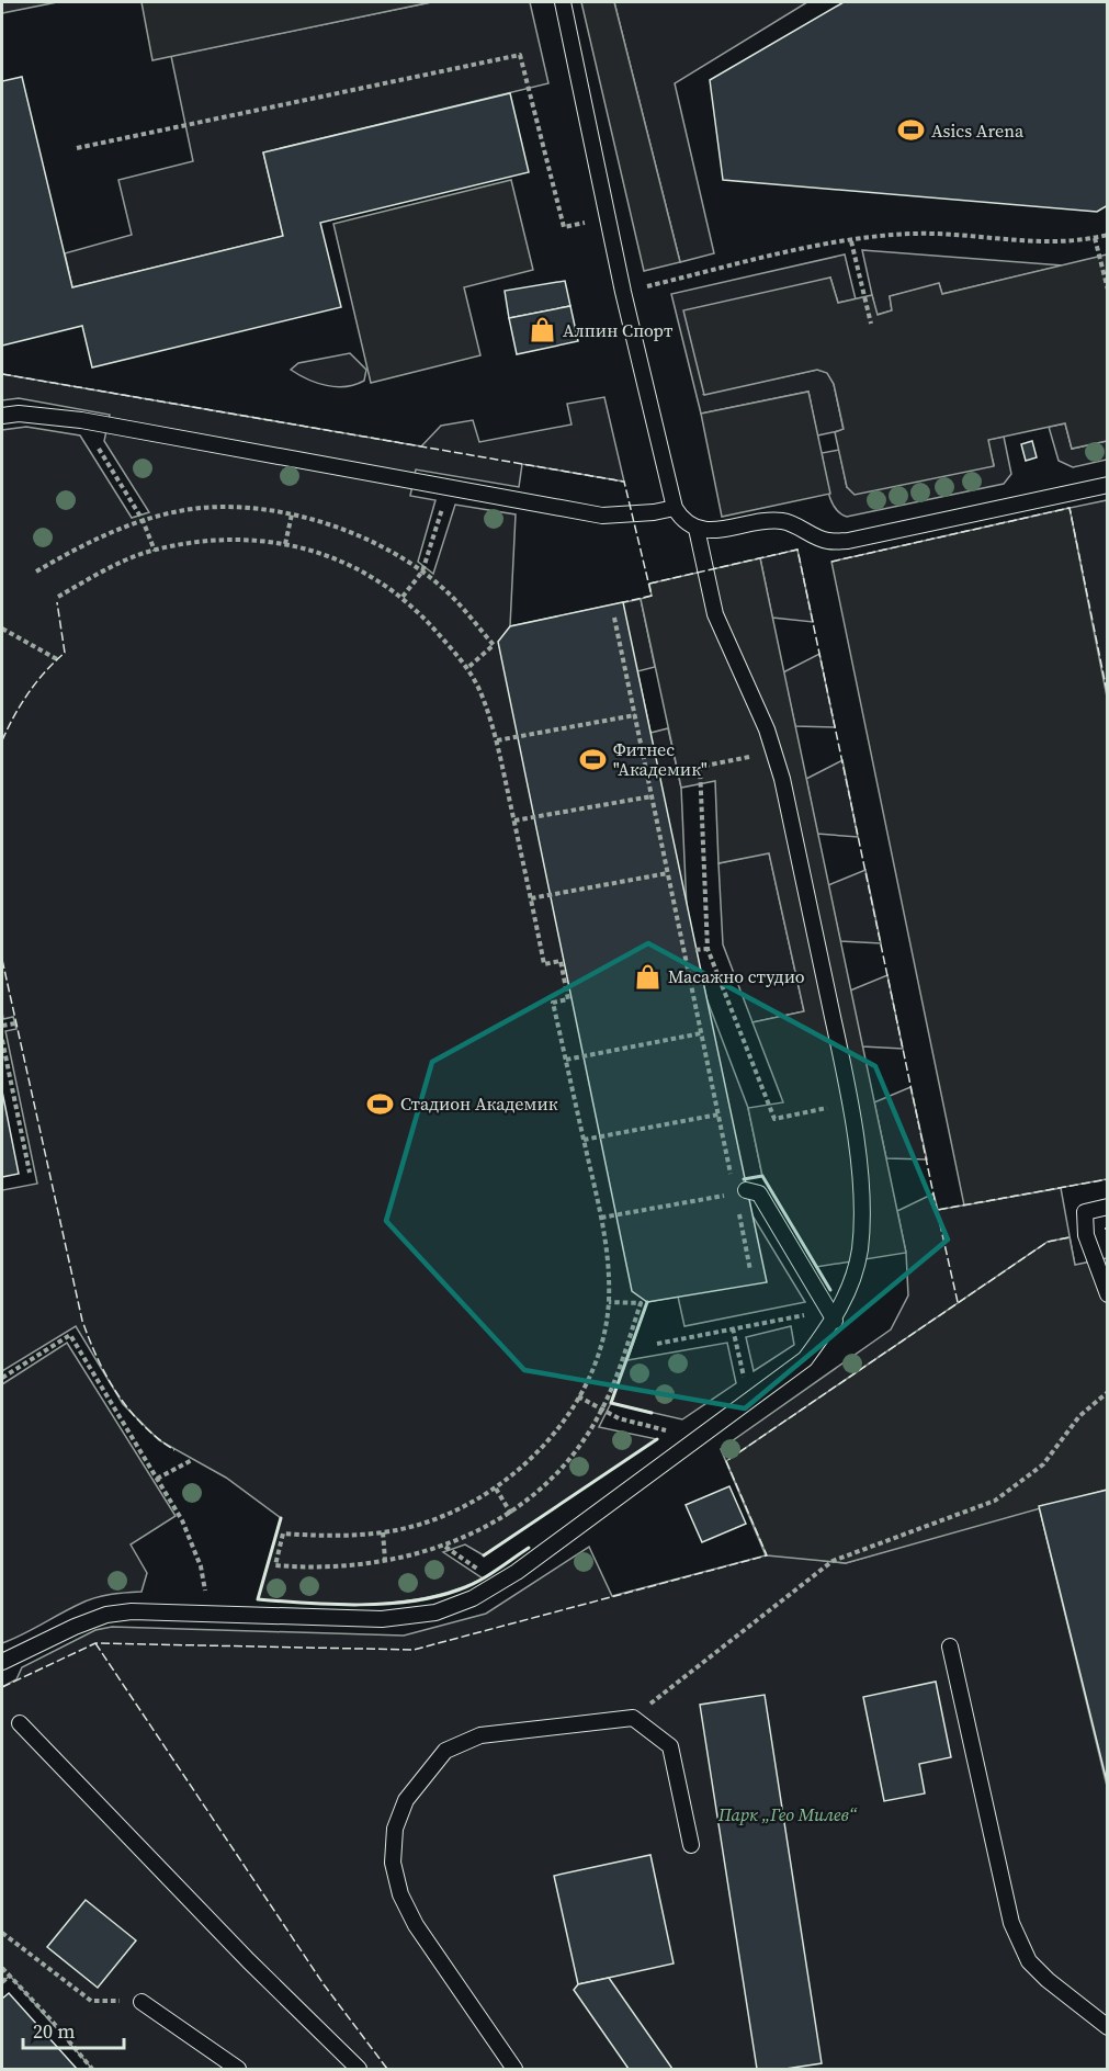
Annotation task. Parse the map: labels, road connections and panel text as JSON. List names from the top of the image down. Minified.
{"parks":["Парк „Гео Милев“"],"places":{"sports":["Asics Arena","Фитнес \"Академик\"","Стадион Академик"],"shop":["Алпин Спорт","Масажно студио"]},"scale_bar":"20 m"}
